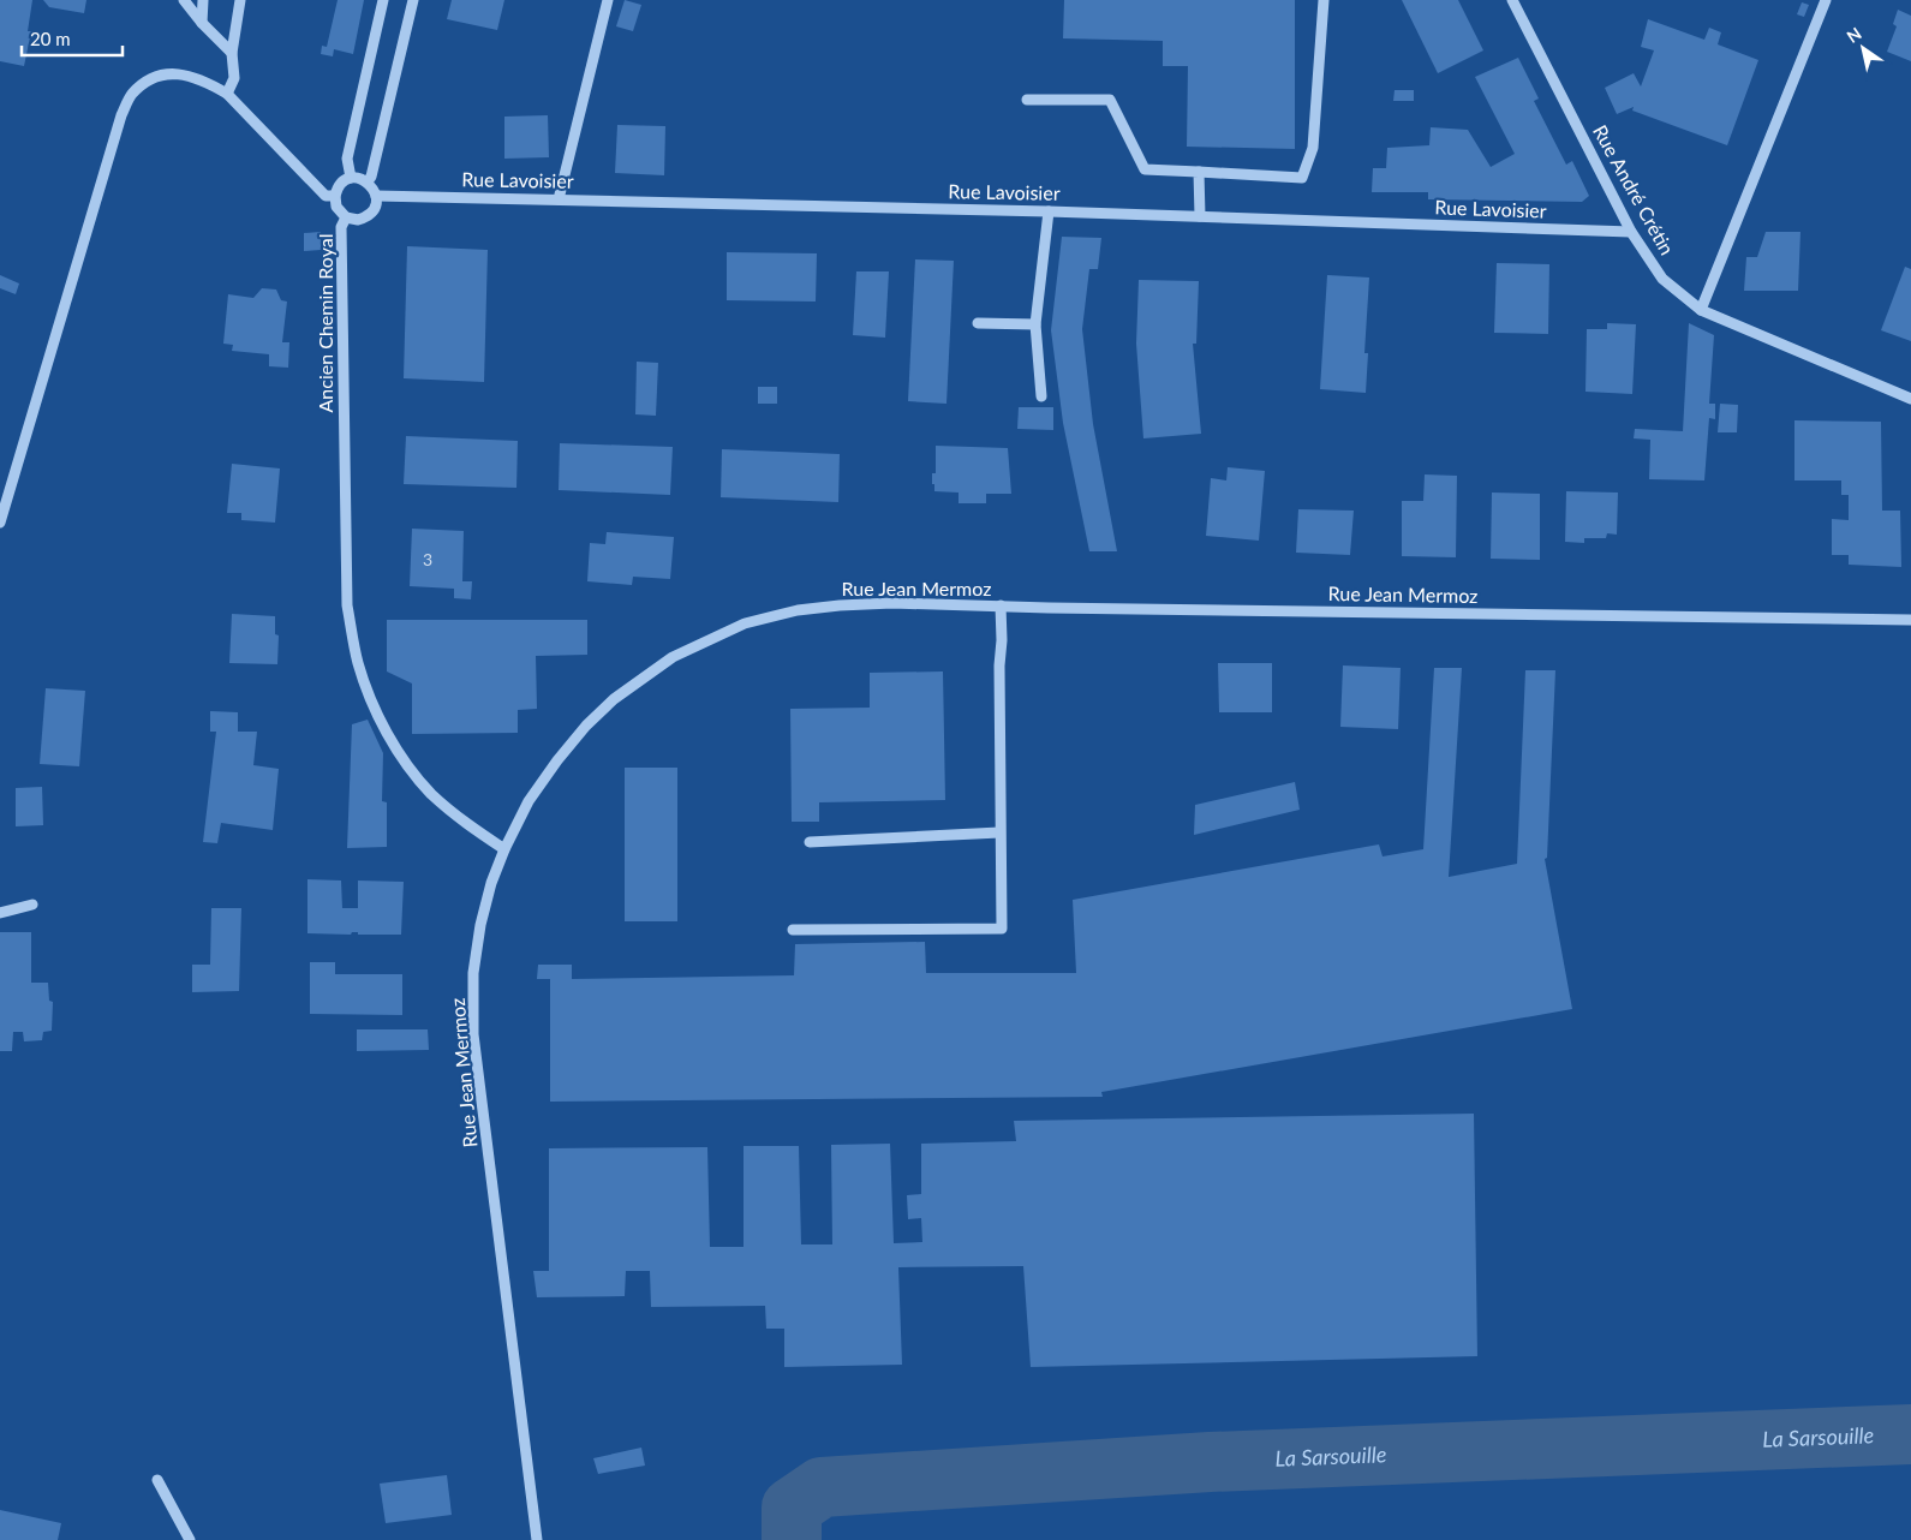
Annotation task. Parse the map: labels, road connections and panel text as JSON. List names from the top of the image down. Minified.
{"streets":{"street":["Rue Lavoisier","Rue André Crétin","Ancien Chemin Royal","Rue Jean Mermoz"]},"crossings":[["Rue Lavoisier","Rue André Crétin"],["Rue Lavoisier","Ancien Chemin Royal"],["Ancien Chemin Royal","Rue Jean Mermoz"]],"water":["La Sarsouille"],"house_numbers":["3"],"scale_bar":"20 m","north":"top left"}
